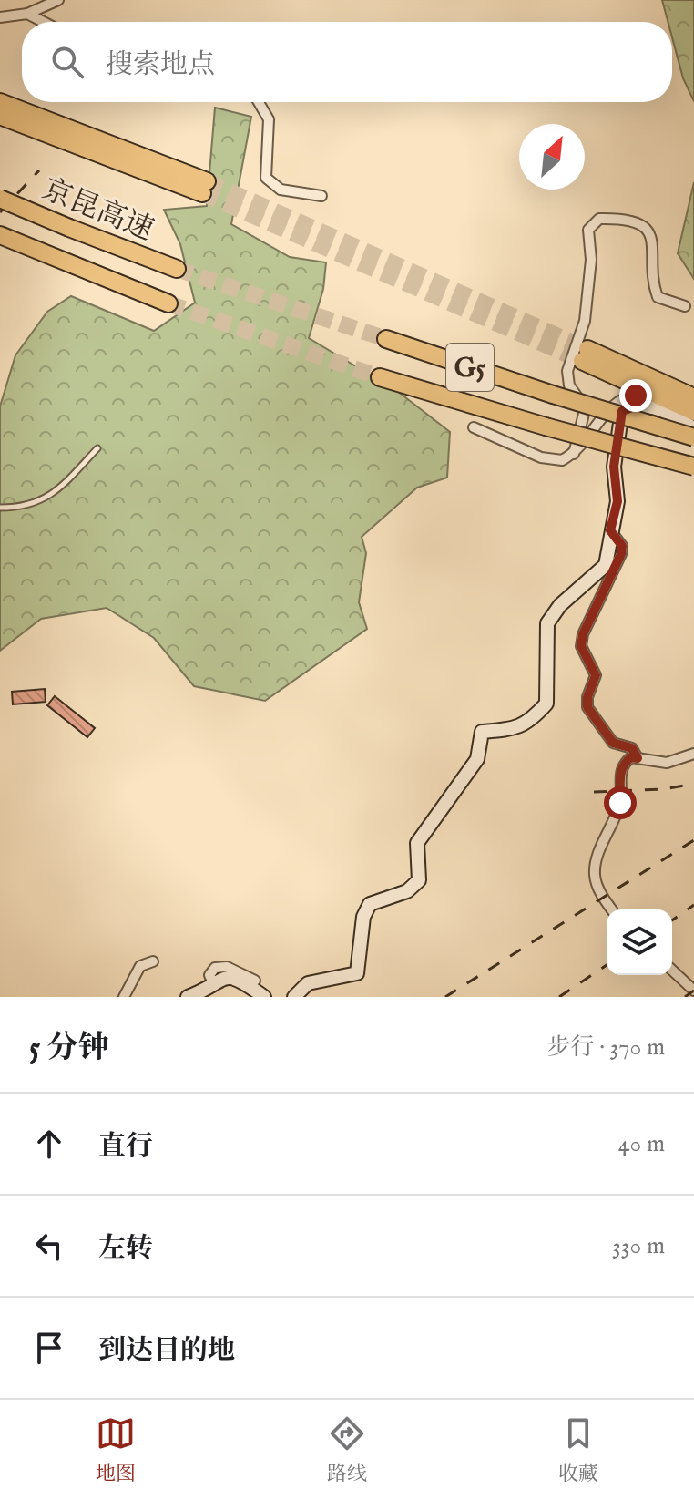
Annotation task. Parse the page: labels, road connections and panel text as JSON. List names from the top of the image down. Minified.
{"streets":{"highway":["京昆高速","G5"]},"north":"top right","page":{"search":"搜索地点","heading":["5 分钟","步行 · 370 m"],"list":[["直行","40 m"],["左转","330 m"],"到达目的地"],"nav":["地图","路线","收藏"]}}
